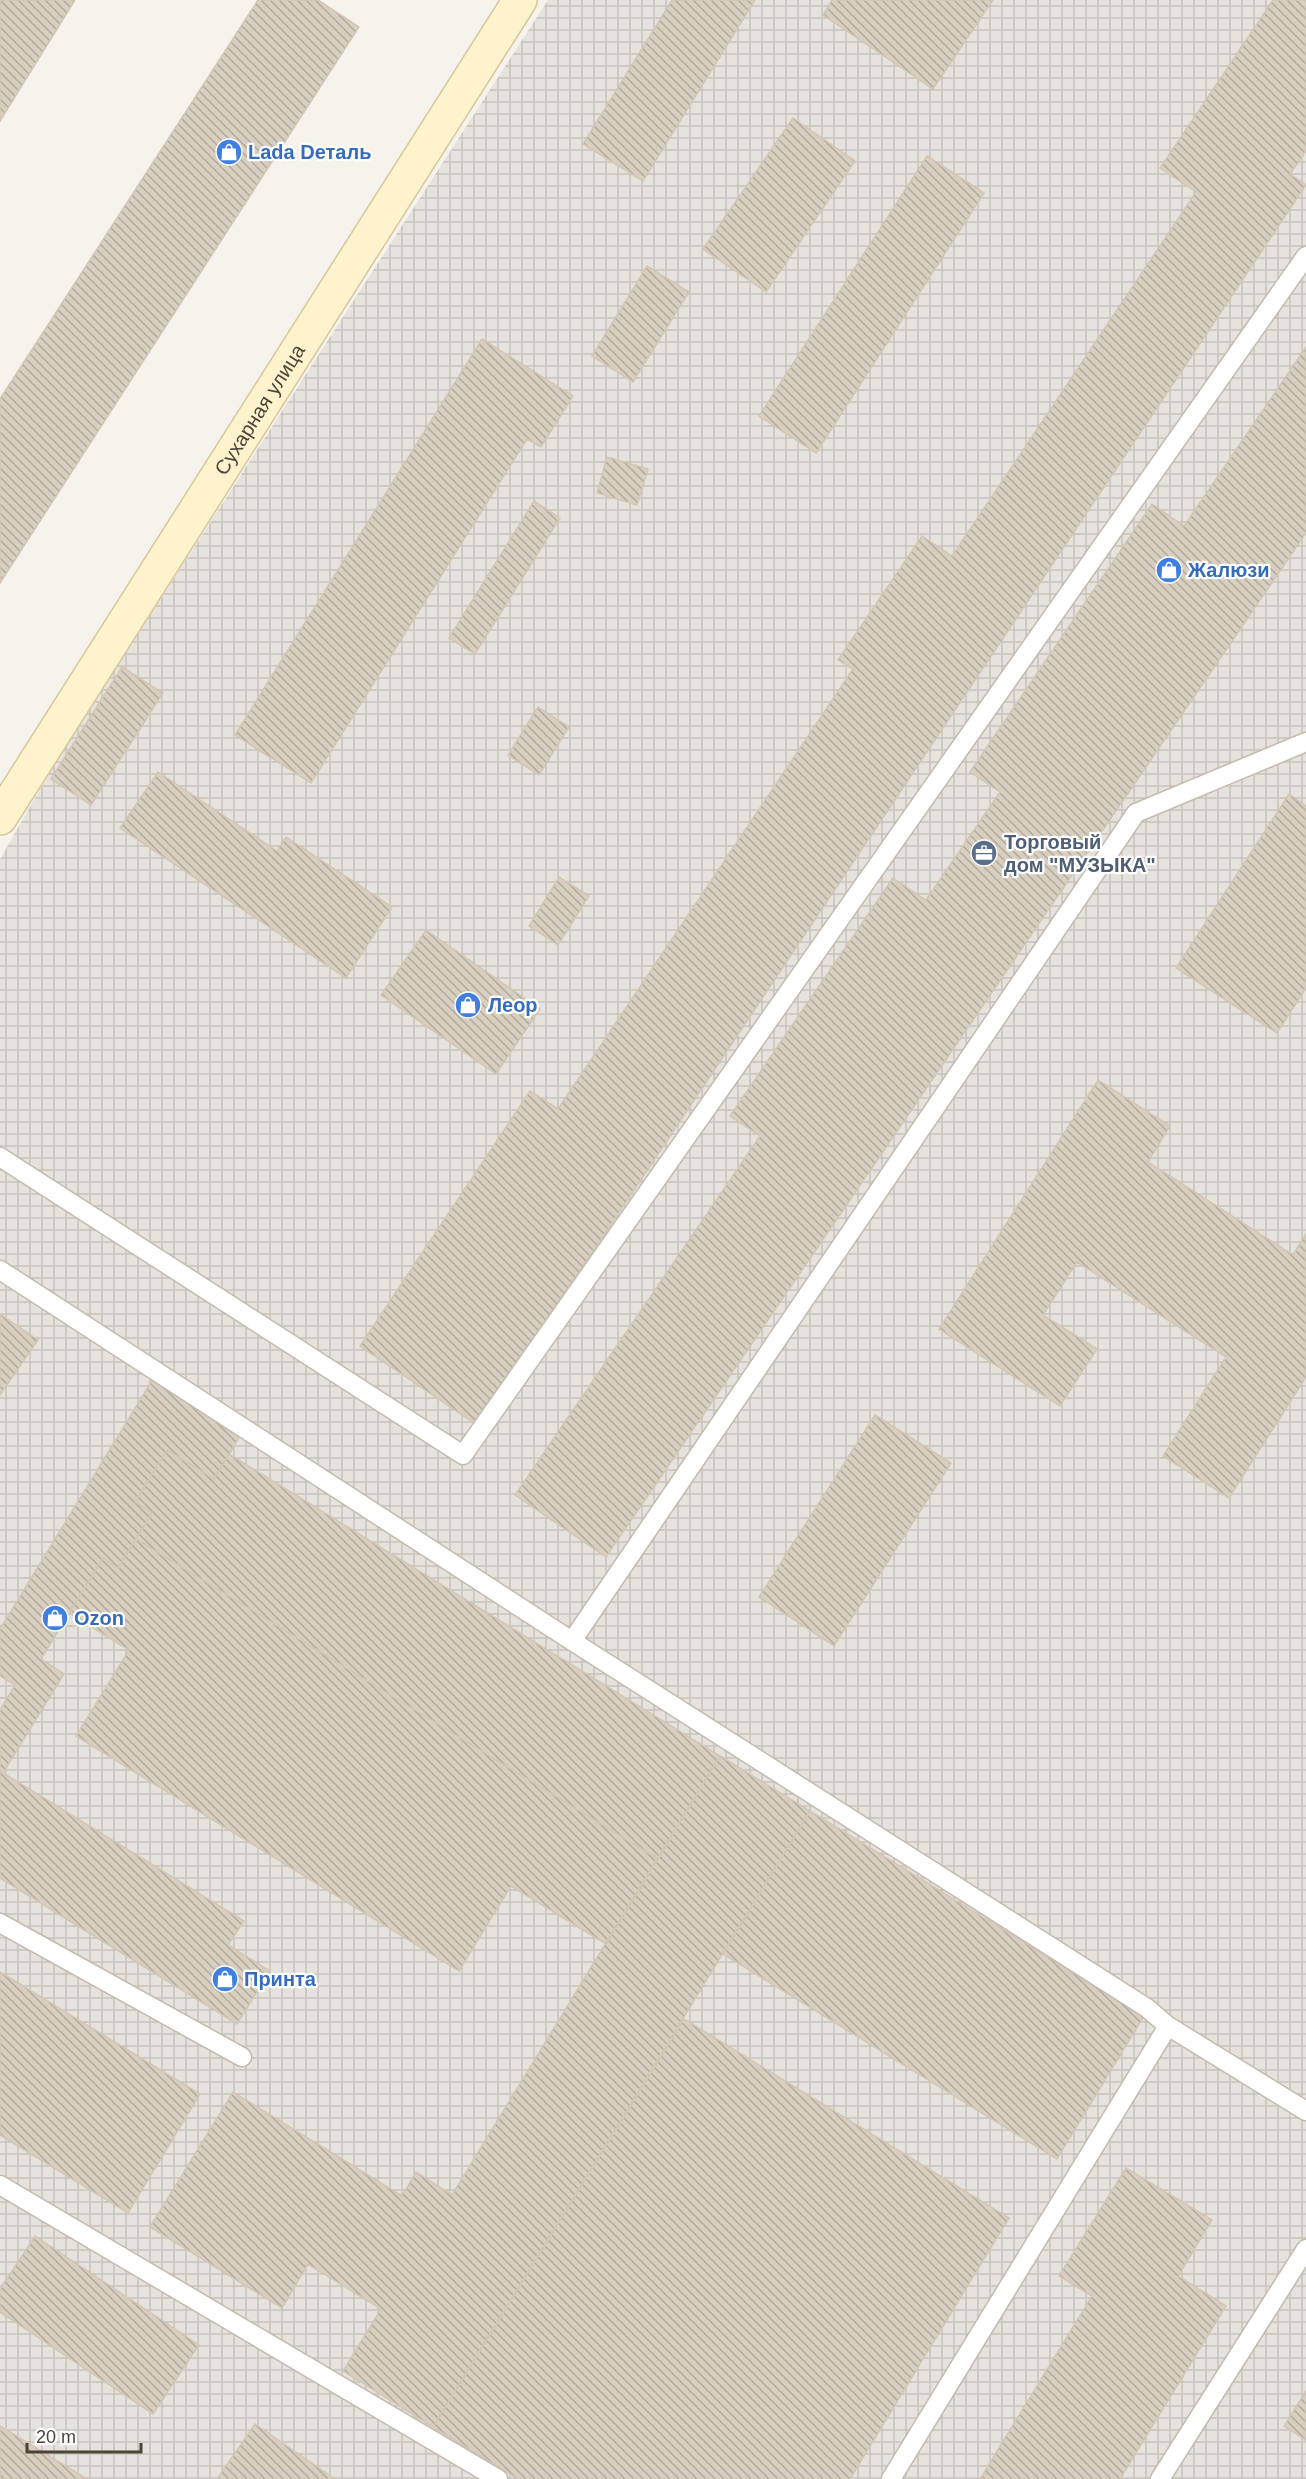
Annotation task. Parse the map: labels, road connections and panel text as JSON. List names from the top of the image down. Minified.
{"streets":{"street":["Сухарная улица"]},"places":{"shop":["Lada Dеталь","Жалюзи","Леор","Ozon","Принта"],"office":["Торговый дом \"МУЗЫКА\""]},"scale_bar":"20 m"}
